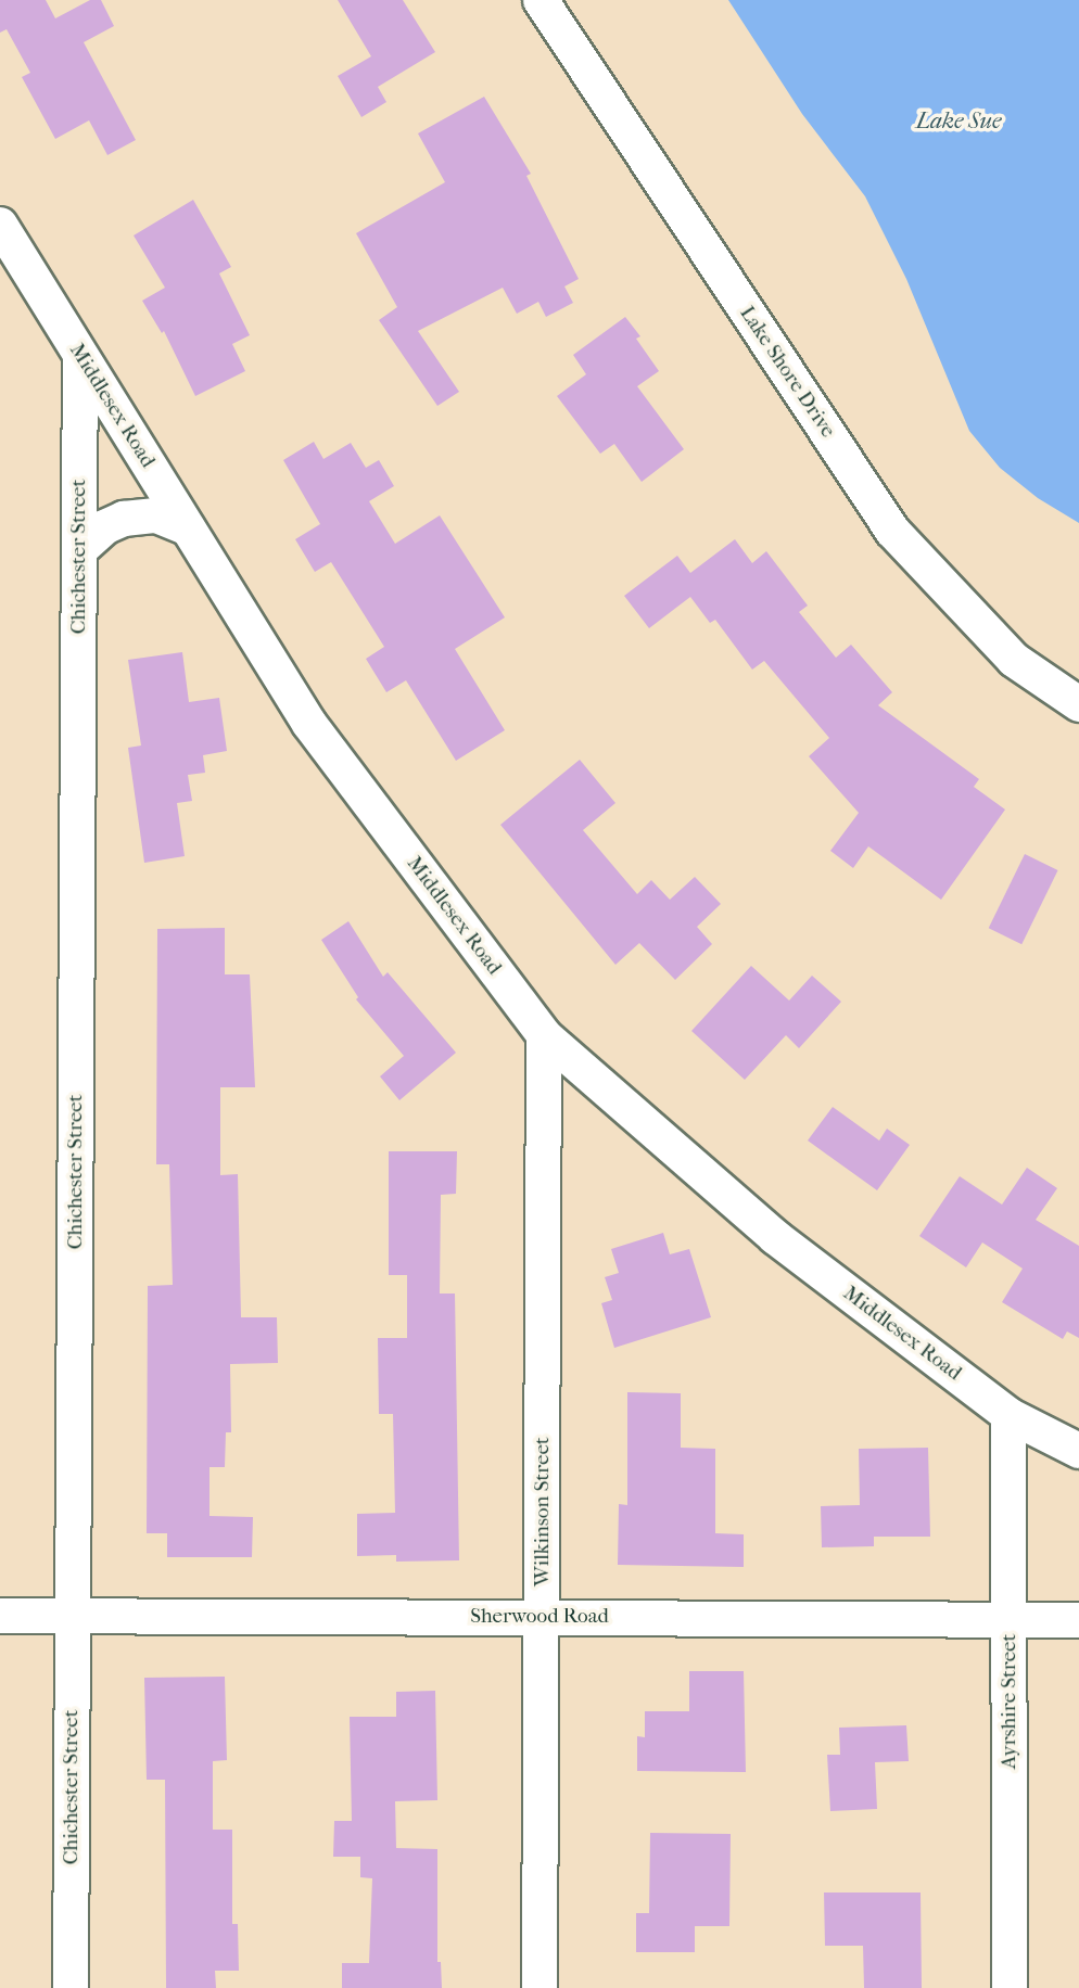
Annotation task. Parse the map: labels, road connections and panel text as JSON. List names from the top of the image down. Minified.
{"streets":{"street":["Lake Shore Drive","Middlesex Road","Chichester Street","Wilkinson Street","Sherwood Road","Ayrshire Street"]},"crossings":[["Middlesex Road","Chichester Street"],["Middlesex Road","Wilkinson Street"],["Middlesex Road","Ayrshire Street"],["Chichester Street","Sherwood Road"],["Wilkinson Street","Sherwood Road"],["Sherwood Road","Ayrshire Street"]],"water":["Lake Sue"]}
